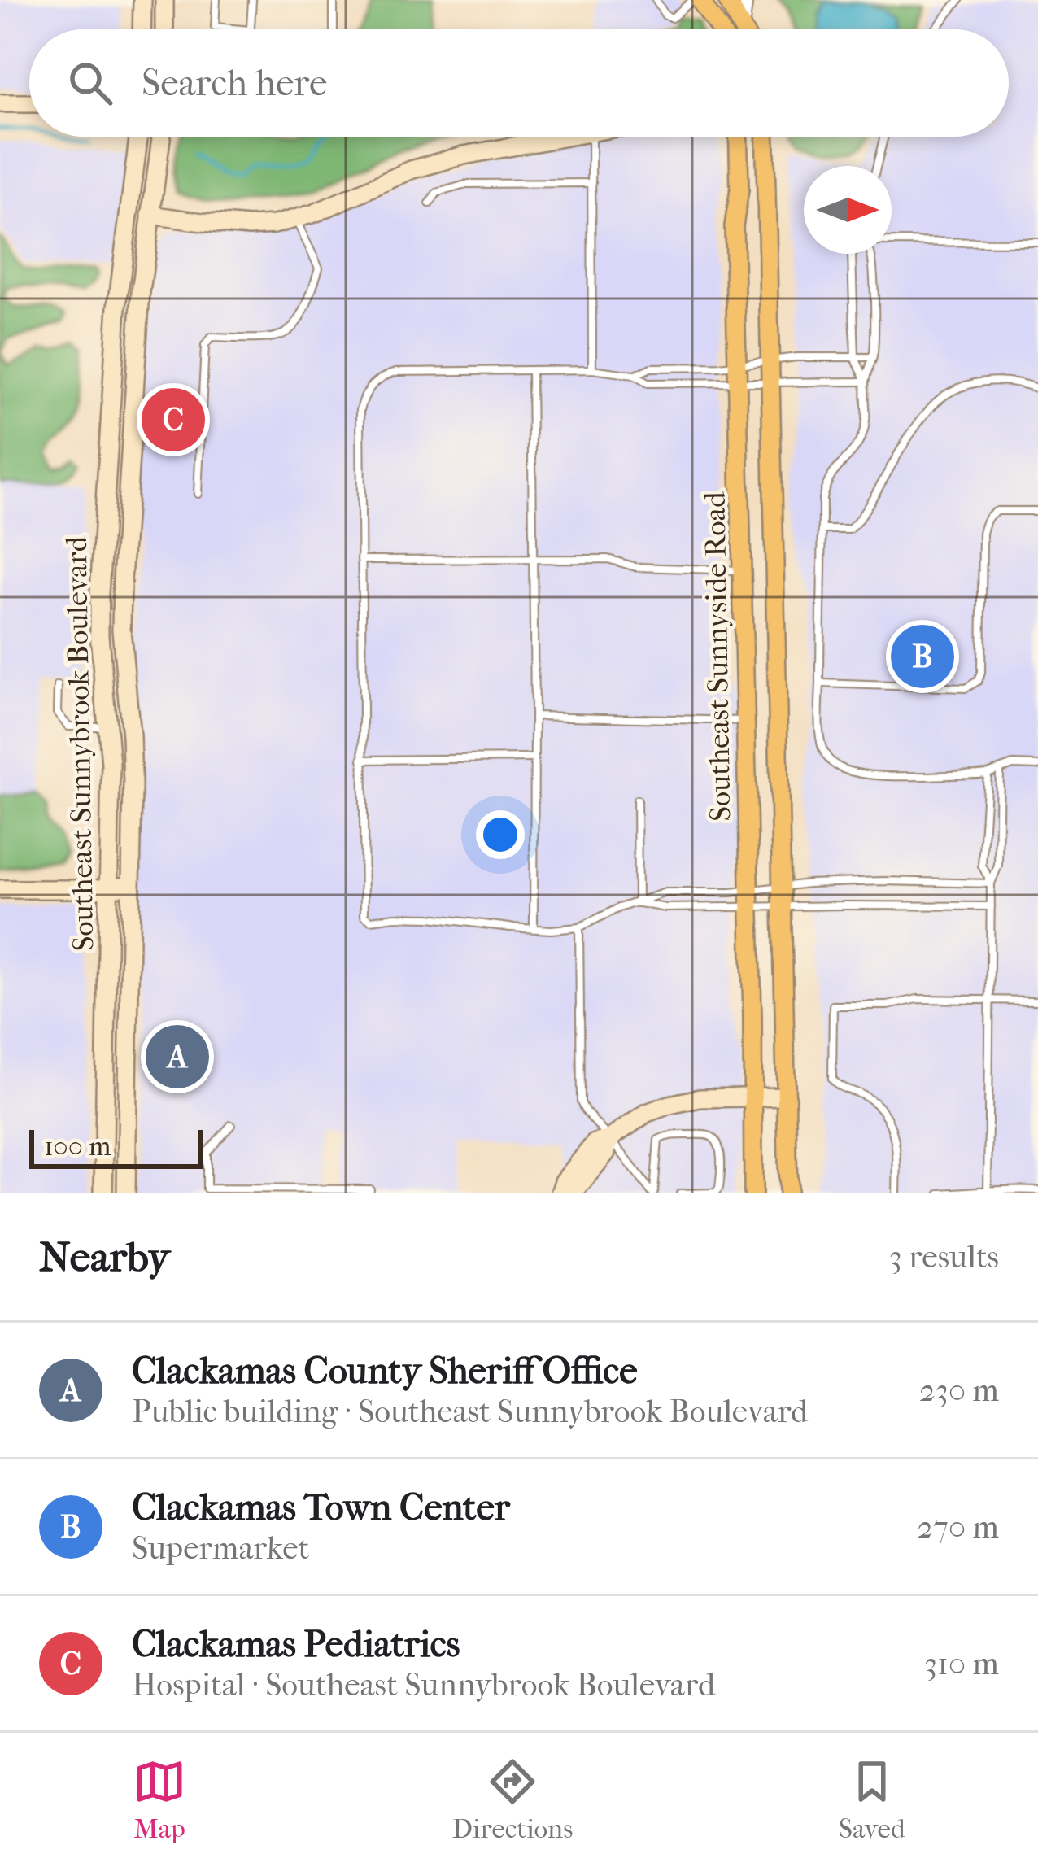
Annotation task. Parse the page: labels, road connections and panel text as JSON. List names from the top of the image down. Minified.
{"streets":{"main road":["Southeast Sunnyside Road","Southeast Sunnybrook Boulevard"]},"scale_bar":"100 m","north":"right","page":{"search":"Search here","pins":["C","B","A"],"scale":"100 m","heading":["Nearby","3 results"],"list":[{"mark":"A","name":"Clackamas County Sheriff Office","note":"Public building · Southeast Sunnybrook Boulevard","value":"230 m"},{"mark":"B","name":"Clackamas Town Center","note":"Supermarket","value":"270 m"},{"mark":"C","name":"Clackamas Pediatrics","note":"Hospital · Southeast Sunnybrook Boulevard","value":"310 m"}],"nav":["Map","Directions","Saved"]}}
